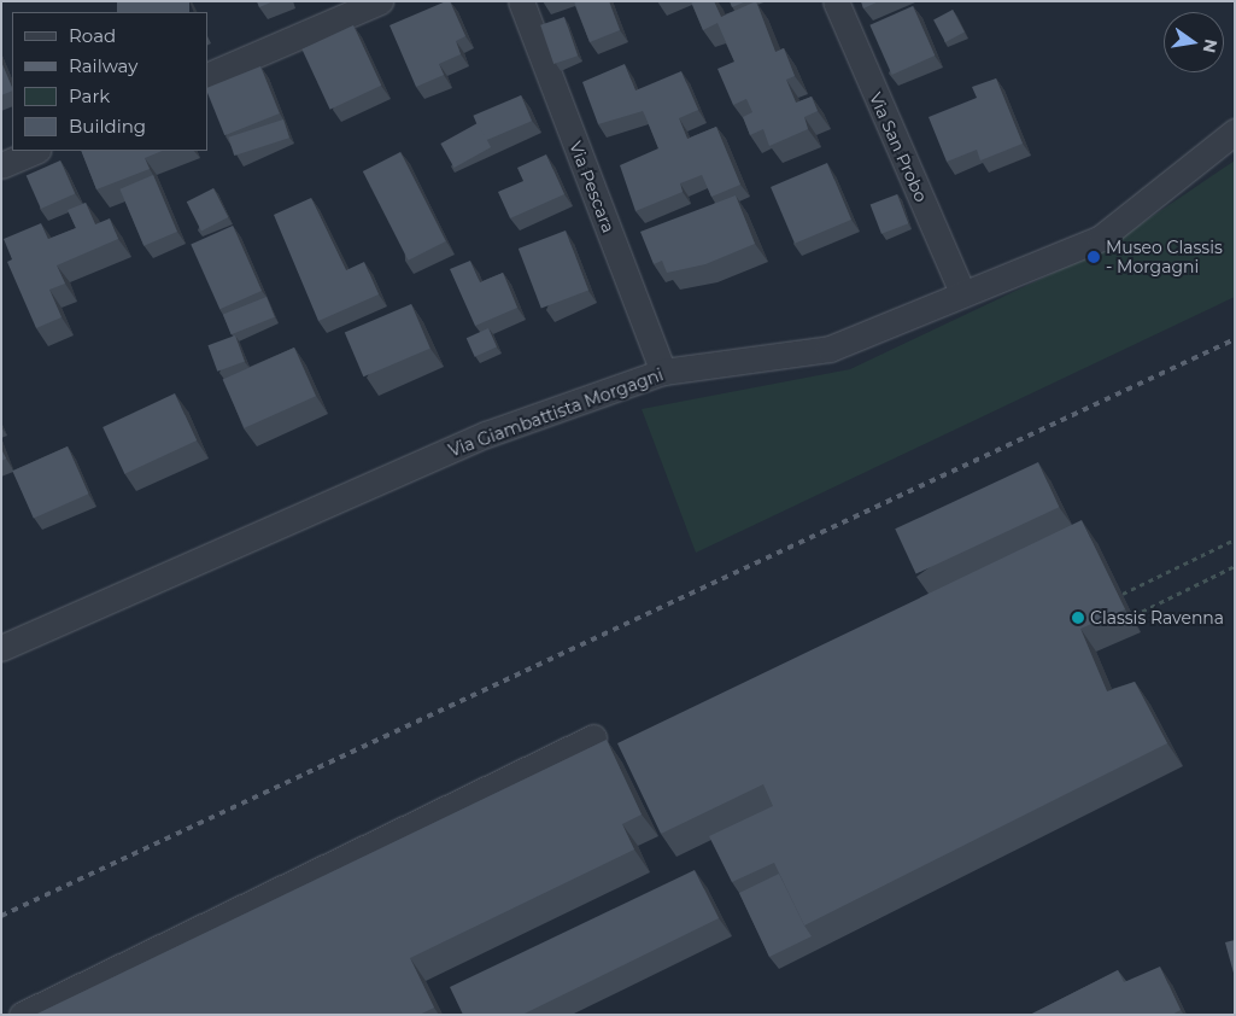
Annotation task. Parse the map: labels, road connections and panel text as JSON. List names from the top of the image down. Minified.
{"streets":{"street":["Via San Probo","Via Pescara","Via Giambattista Morgagni"]},"crossings":[["Via San Probo","Via Giambattista Morgagni"],["Via Pescara","Via Giambattista Morgagni"]],"places":["Museo Classis - Morgagni","Classis Ravenna"],"legend":["Road","Railway","Park","Building"],"north":"right"}
